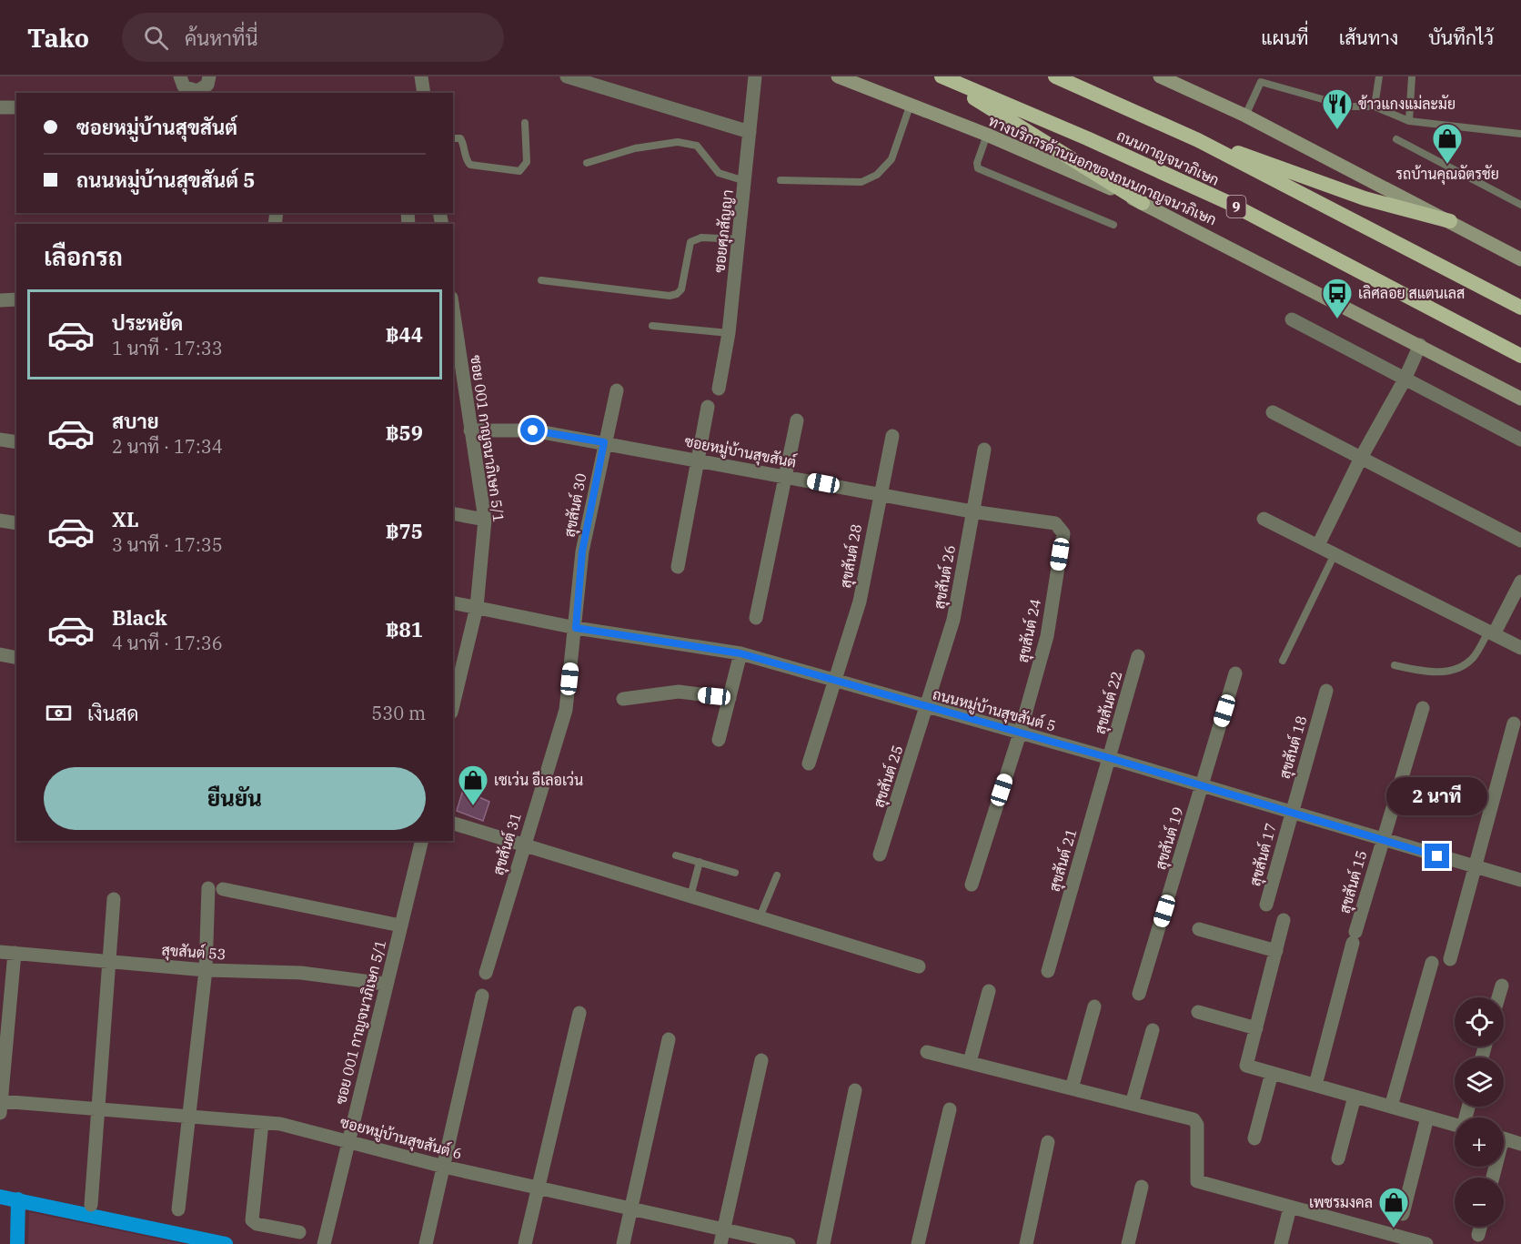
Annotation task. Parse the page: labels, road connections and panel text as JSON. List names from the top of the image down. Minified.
{"streets":{"highway":["ถนนกาญจนาภิเษก","9"],"main road":["ทางบริการด้านนอกของถนนกาญจนาภิเษก"],"street":["ซอยศุภสัญญา","ซอย 001 กาญจนาภิเษก 5/1","ซอยหมู่บ้านสุขสันต์","สุขสันต์ 30","สุขสันต์ 28","สุขสันต์ 26","สุขสันต์ 24","สุขสันต์ 22","ถนนหมู่บ้านสุขสันต์ 5","สุขสันต์ 18","สุขสันต์ 25","สุขสันต์ 19","สุขสันต์ 31","สุขสันต์ 17","สุขสันต์ 21","สุขสันต์ 15","สุขสันต์ 53","ซอยหมู่บ้านสุขสันต์ 6"]},"crossings":[["ซอย 001 กาญจนาภิเษก 5/1","ซอยหมู่บ้านสุขสันต์"],["ซอย 001 กาญจนาภิเษก 5/1","ถนนหมู่บ้านสุขสันต์ 5"],["ซอย 001 กาญจนาภิเษก 5/1","สุขสันต์ 53"],["ซอย 001 กาญจนาภิเษก 5/1","ซอยหมู่บ้านสุขสันต์ 6"],["ซอยหมู่บ้านสุขสันต์","สุขสันต์ 30"],["ซอยหมู่บ้านสุขสันต์","สุขสันต์ 28"],["ซอยหมู่บ้านสุขสันต์","สุขสันต์ 26"],["ซอยหมู่บ้านสุขสันต์","สุขสันต์ 24"],["สุขสันต์ 30","ถนนหมู่บ้านสุขสันต์ 5"],["สุขสันต์ 30","สุขสันต์ 31"],["สุขสันต์ 28","ถนนหมู่บ้านสุขสันต์ 5"],["สุขสันต์ 26","ถนนหมู่บ้านสุขสันต์ 5"],["สุขสันต์ 26","สุขสันต์ 25"],["สุขสันต์ 24","ถนนหมู่บ้านสุขสันต์ 5"],["สุขสันต์ 22","ถนนหมู่บ้านสุขสันต์ 5"],["สุขสันต์ 22","สุขสันต์ 21"],["ถนนหมู่บ้านสุขสันต์ 5","สุขสันต์ 18"],["ถนนหมู่บ้านสุขสันต์ 5","สุขสันต์ 25"],["ถนนหมู่บ้านสุขสันต์ 5","สุขสันต์ 19"],["ถนนหมู่บ้านสุขสันต์ 5","สุขสันต์ 31"],["ถนนหมู่บ้านสุขสันต์ 5","สุขสันต์ 17"],["ถนนหมู่บ้านสุขสันต์ 5","สุขสันต์ 21"],["ถนนหมู่บ้านสุขสันต์ 5","สุขสันต์ 15"],["สุขสันต์ 18","สุขสันต์ 17"]],"places":{"restaurant":["ข้าวแกงแม่ละมัย"],"shop":["รถบ้านคุณฉัตรชัย","เซเว่น อีเลอเว่น","เพชรมงคล"],"bus stop":["เลิศลอย สแตนเลส"]},"page":{"header":"Tako","search":"ค้นหาที่นี่","nav":["แผนที่","เส้นทาง","บันทึกไว้"],"banner":["ซอยหมู่บ้านสุขสันต์","ถนนหมู่บ้านสุขสันต์ 5"],"heading":"เลือกรถ","list":[{"name":"ประหยัด","note":"1 นาที · 17:33","value":"฿44"},{"name":"สบาย","note":"2 นาที · 17:34","value":"฿59"},{"name":"XL","note":"3 นาที · 17:35","value":"฿75"},{"name":"Black","note":"4 นาที · 17:36","value":"฿81"}],"pay":["เงินสด","530 m"],"buttons":"ยืนยัน","bubble":"2 นาที","map_buttons":["+","−"]}}
